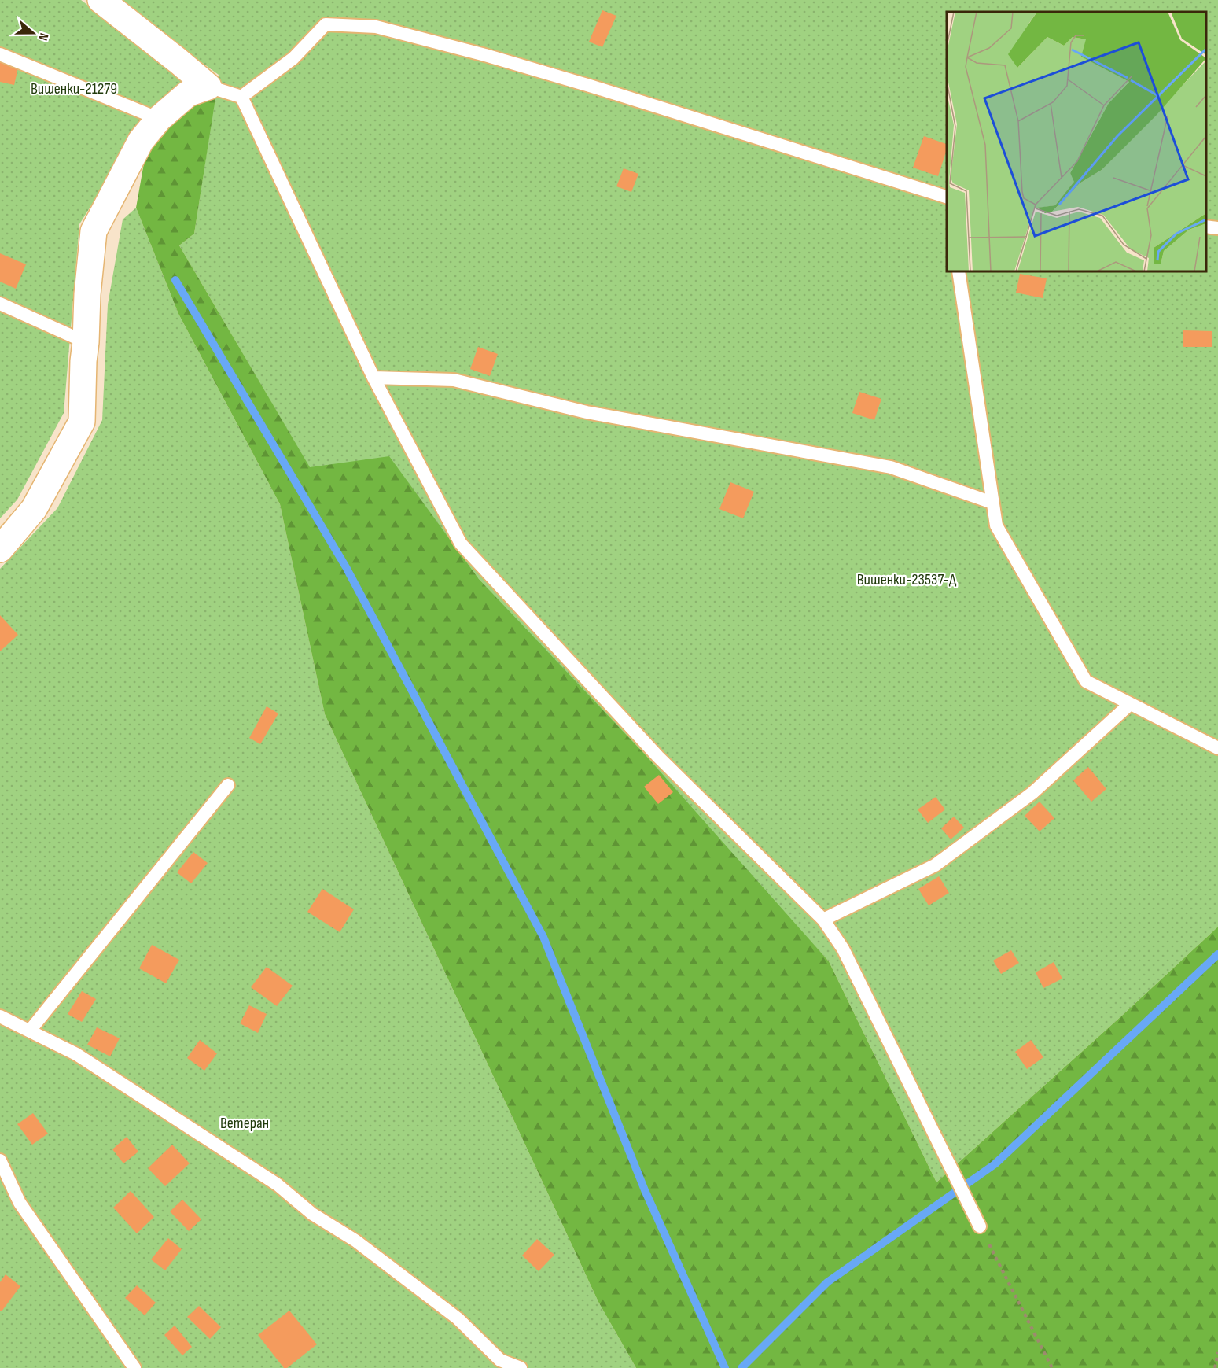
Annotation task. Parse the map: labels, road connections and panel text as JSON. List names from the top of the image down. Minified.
{"parks":["Вишенки-21279","Вишенки-23537-Д","Ветеран"],"north":"right"}
